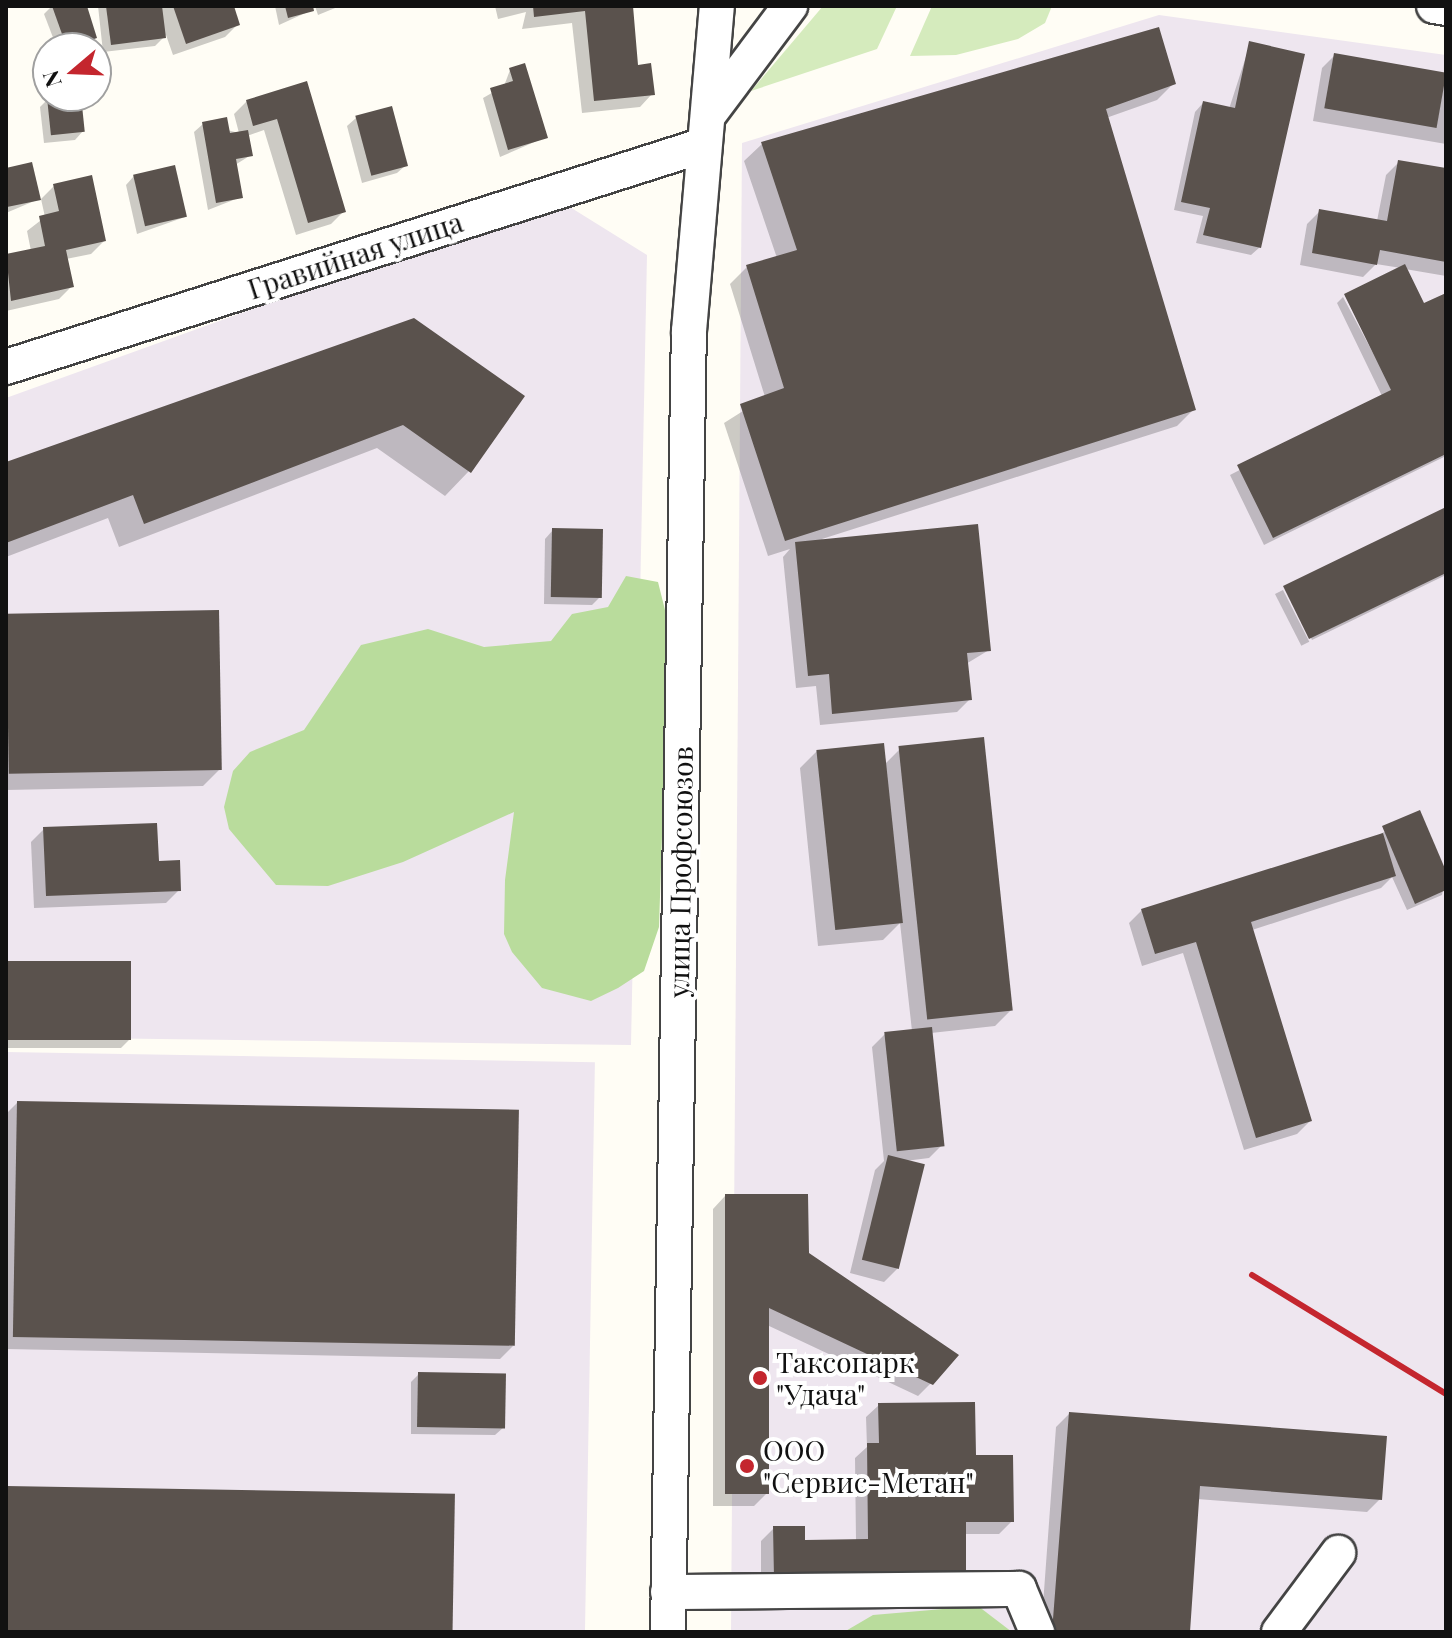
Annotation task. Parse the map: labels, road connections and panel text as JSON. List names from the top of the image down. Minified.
{"streets":{"street":["Гравийная улица","улица Профсоюзов"]},"crossings":[["Гравийная улица","улица Профсоюзов"]],"places":["Таксопарк \"Удача\"","ООО \"Сервис-Метан\""],"north":"left"}
